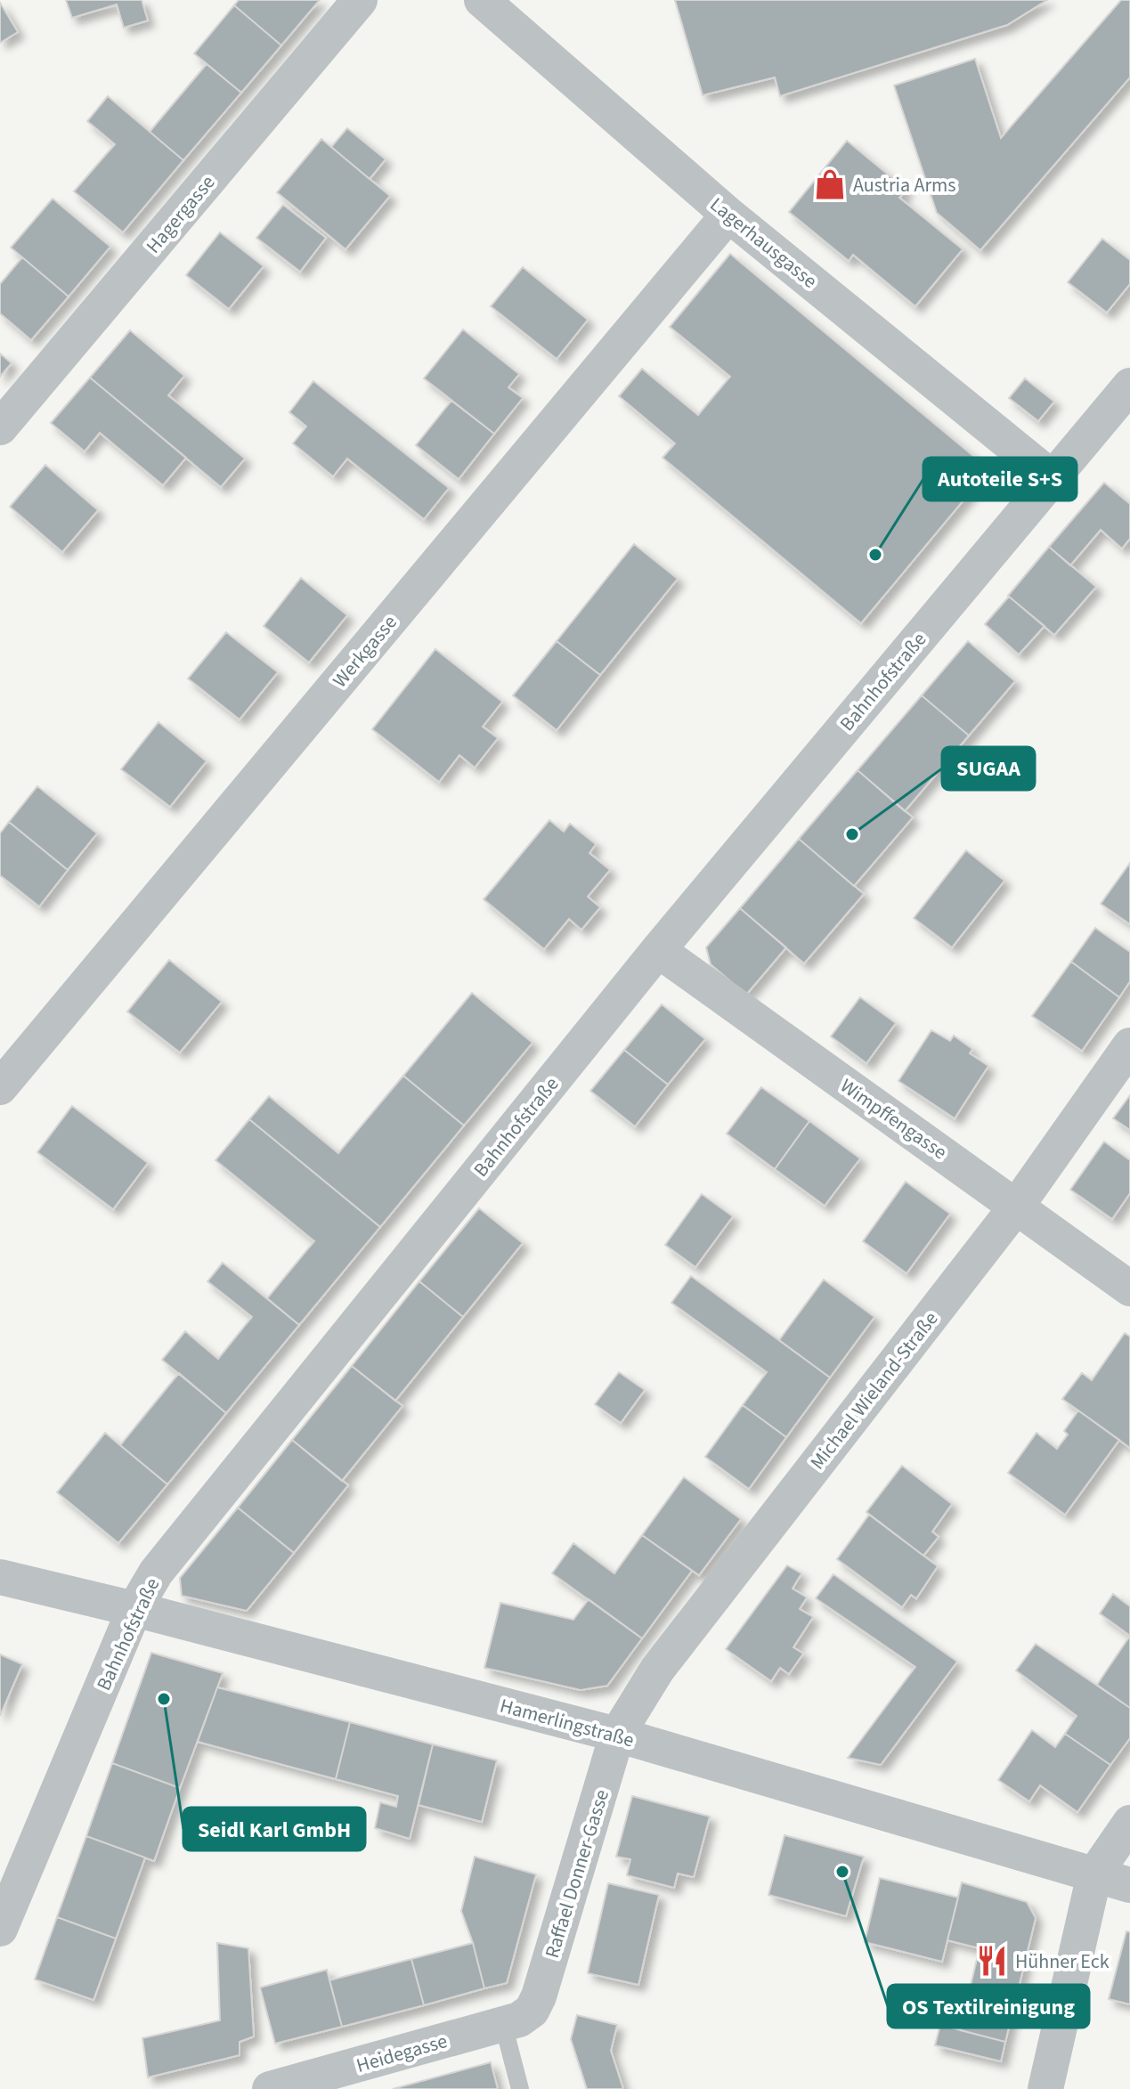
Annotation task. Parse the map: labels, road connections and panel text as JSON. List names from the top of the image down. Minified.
{"streets":{"street":["Hagergasse","Lagerhausgasse","Werkgasse","Bahnhofstraße","Wimpffengasse","Michael Wieland-Straße","Hamerlingstraße","Raffael Donner-Gasse","Heidegasse"]},"crossings":[["Lagerhausgasse","Werkgasse"],["Lagerhausgasse","Bahnhofstraße"],["Bahnhofstraße","Wimpffengasse"],["Bahnhofstraße","Hamerlingstraße"],["Wimpffengasse","Michael Wieland-Straße"],["Michael Wieland-Straße","Hamerlingstraße"],["Michael Wieland-Straße","Raffael Donner-Gasse"],["Hamerlingstraße","Raffael Donner-Gasse"],["Raffael Donner-Gasse","Heidegasse"]],"places":{"shop":["Austria Arms"],"other":["Autoteile S+S","SUGAA","Seidl Karl GmbH","OS Textilreinigung"],"restaurant":["Hühner Eck"]}}
